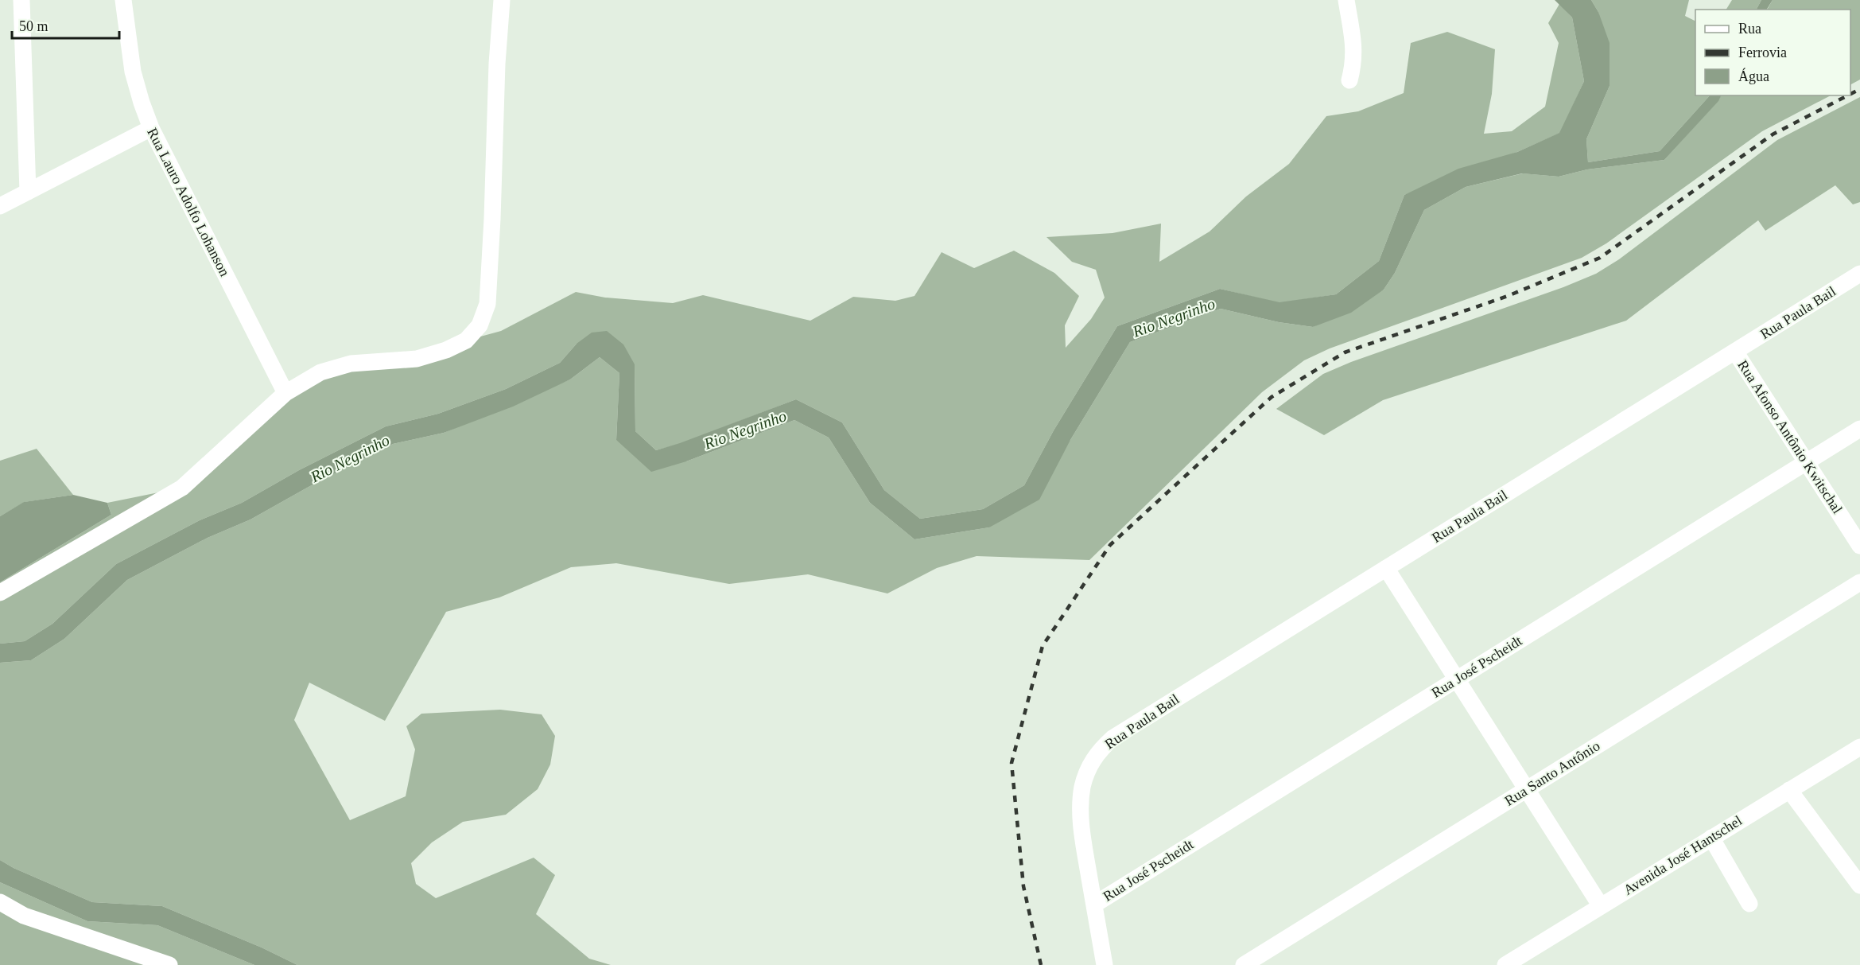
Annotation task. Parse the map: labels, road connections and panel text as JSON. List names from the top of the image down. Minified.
{"streets":{"street":["Rua Lauro Adolfo Lohanson","Rua Paula Bail","Rua Afonso Antônio Kwitschal","Rua José Pscheidt","Rua Santo Antônio","Avenida José Hantschel"]},"crossings":[["Rua Paula Bail","Rua Afonso Antônio Kwitschal"],["Rua Paula Bail","Rua José Pscheidt"],["Rua Afonso Antônio Kwitschal","Rua José Pscheidt"]],"water":["Rio Negrinho"],"legend":["Rua","Ferrovia","Água"],"scale_bar":"50 m"}
